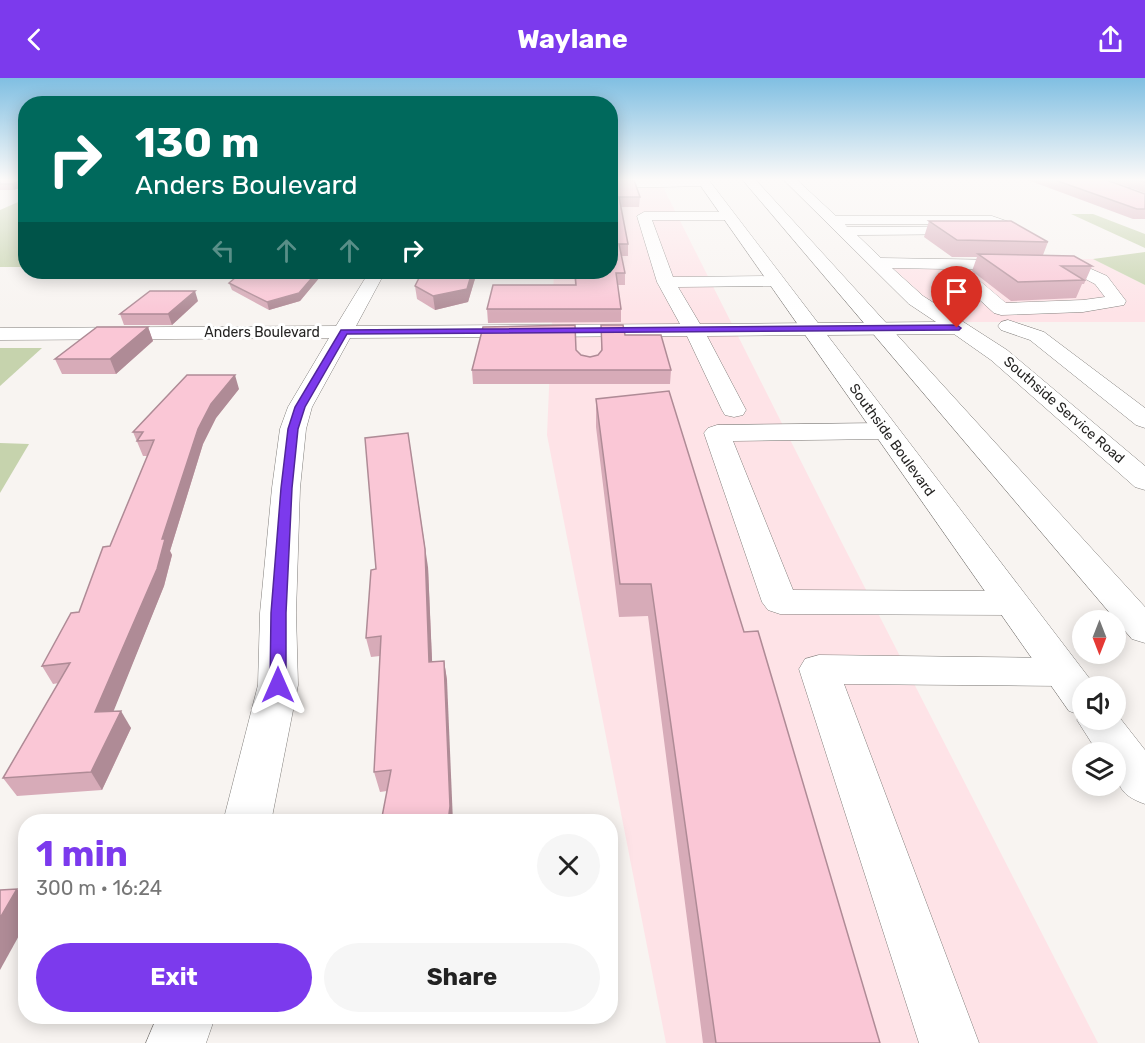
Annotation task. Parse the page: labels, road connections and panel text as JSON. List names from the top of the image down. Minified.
{"streets":{"main road":["Anders Boulevard","Southside Service Road","Southside Boulevard"]},"crossings":[["Anders Boulevard","Southside Service Road"],["Anders Boulevard","Southside Boulevard"]],"north":"bottom","page":{"header":"Waylane","turn":["130 m","Anders Boulevard"],"heading":["1 min","300 m · 16:24"],"buttons":["Exit","Share"]}}
